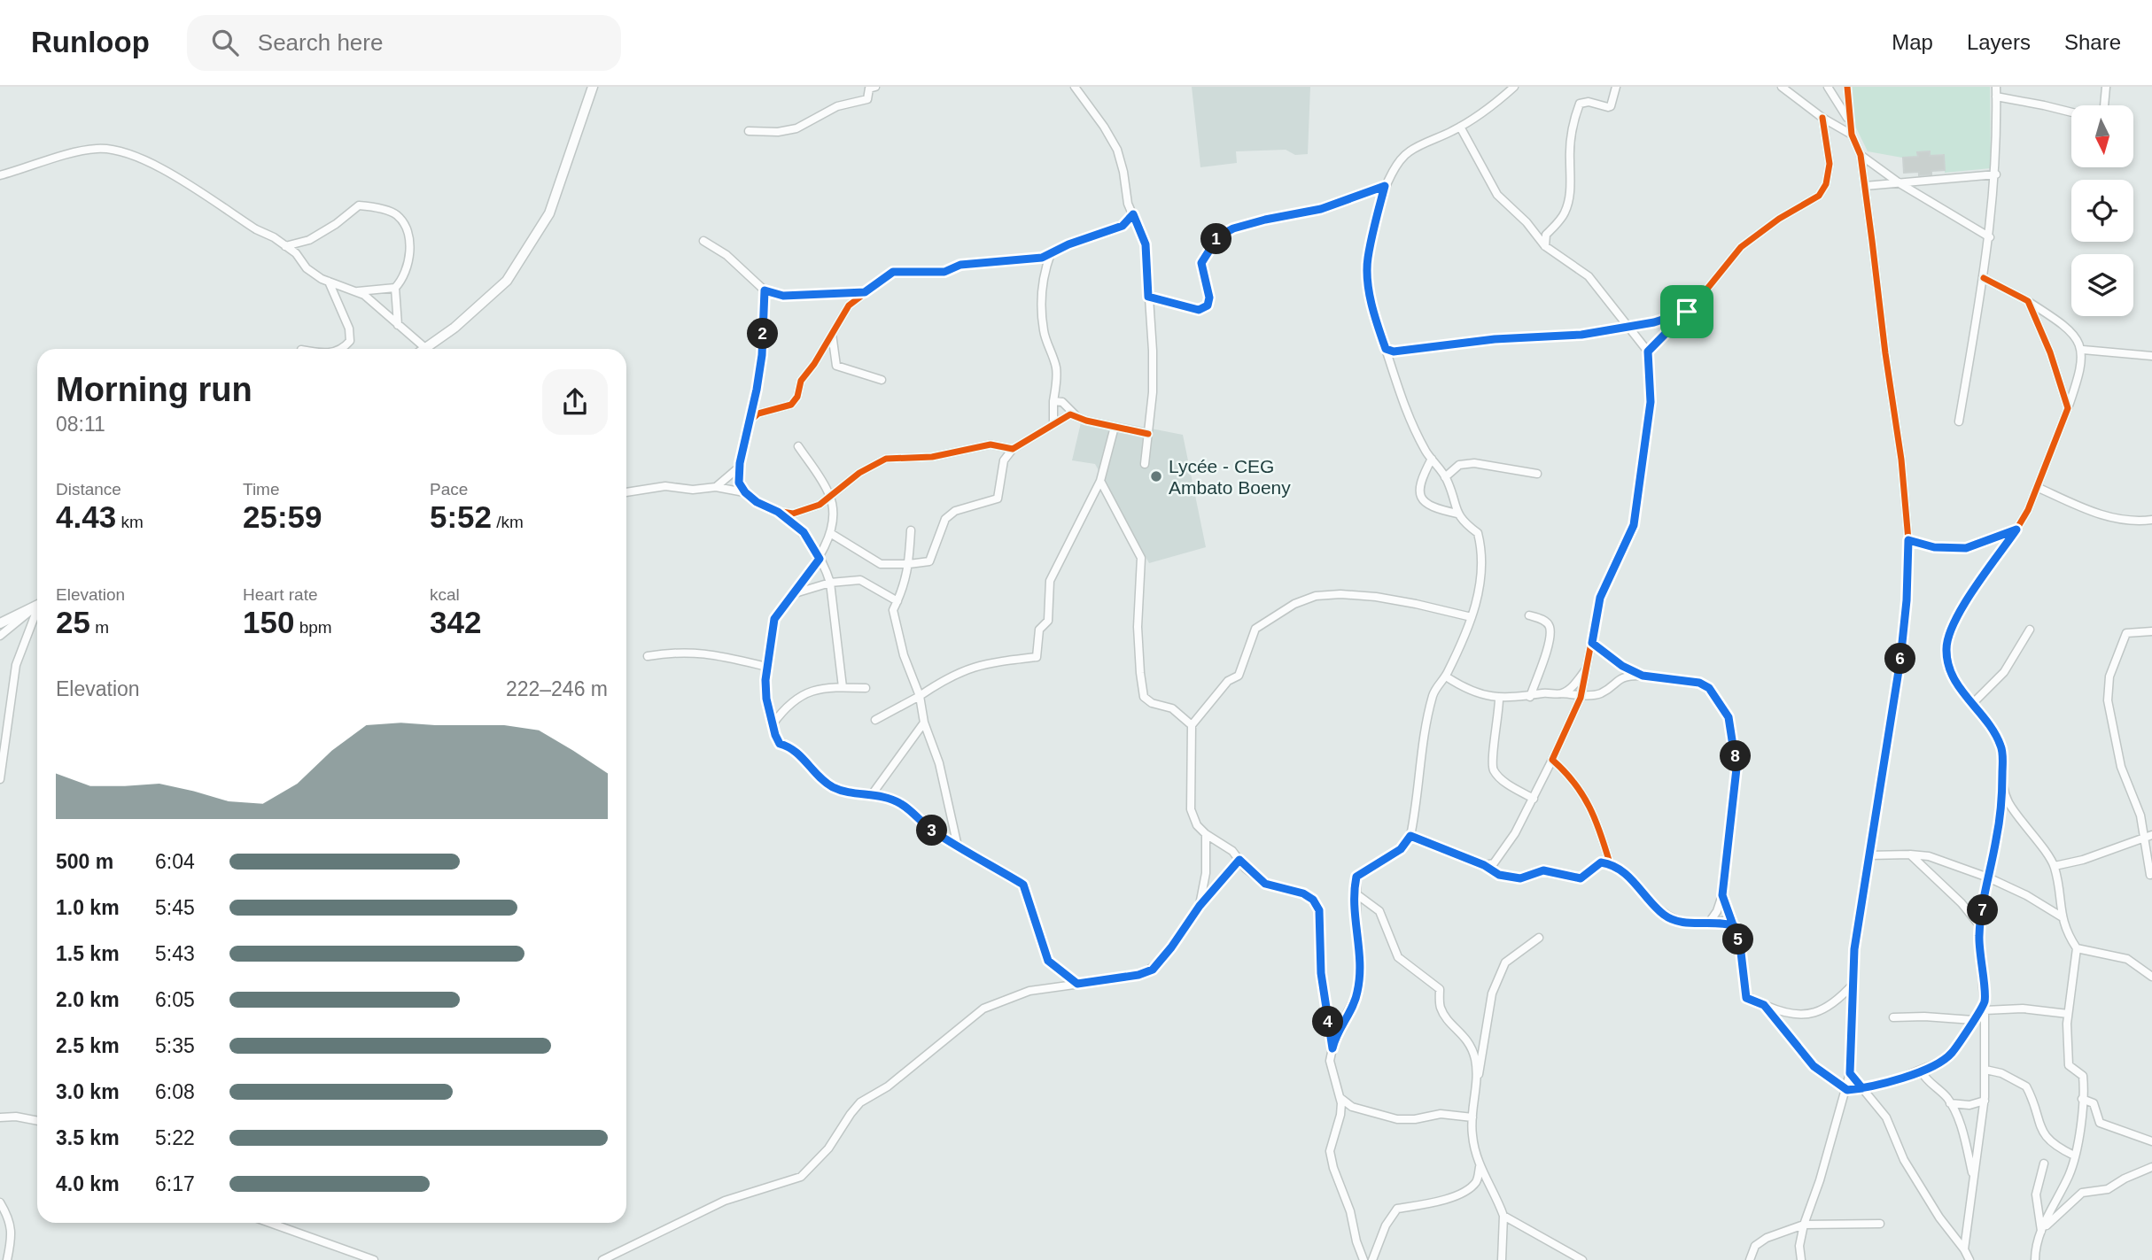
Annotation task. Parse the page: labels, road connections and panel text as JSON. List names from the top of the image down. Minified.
{"places":["Lycée - CEG Ambato Boeny"],"north":"bottom","page":{"header":"Runloop","search":"Search here","nav":["Map","Layers","Share"],"pins":["1","2","6","8","3","7","5","4"],"heading":["Morning run","08:11"],"stats":[["Distance","4.43 km"],["Time","25:59"],["Pace","5:52 /km"],["Elevation","25 m"],["Heart rate","150 bpm"],["kcal","342"]],"chart":["Elevation","222–246 m"],"list":[{"name":"500 m","note":"6:04"},{"name":"1.0 km","note":"5:45"},{"name":"1.5 km","note":"5:43"},{"name":"2.0 km","note":"6:05"},{"name":"2.5 km","note":"5:35"},{"name":"3.0 km","note":"6:08"},{"name":"3.5 km","note":"5:22"},{"name":"4.0 km","note":"6:17"}]}}
